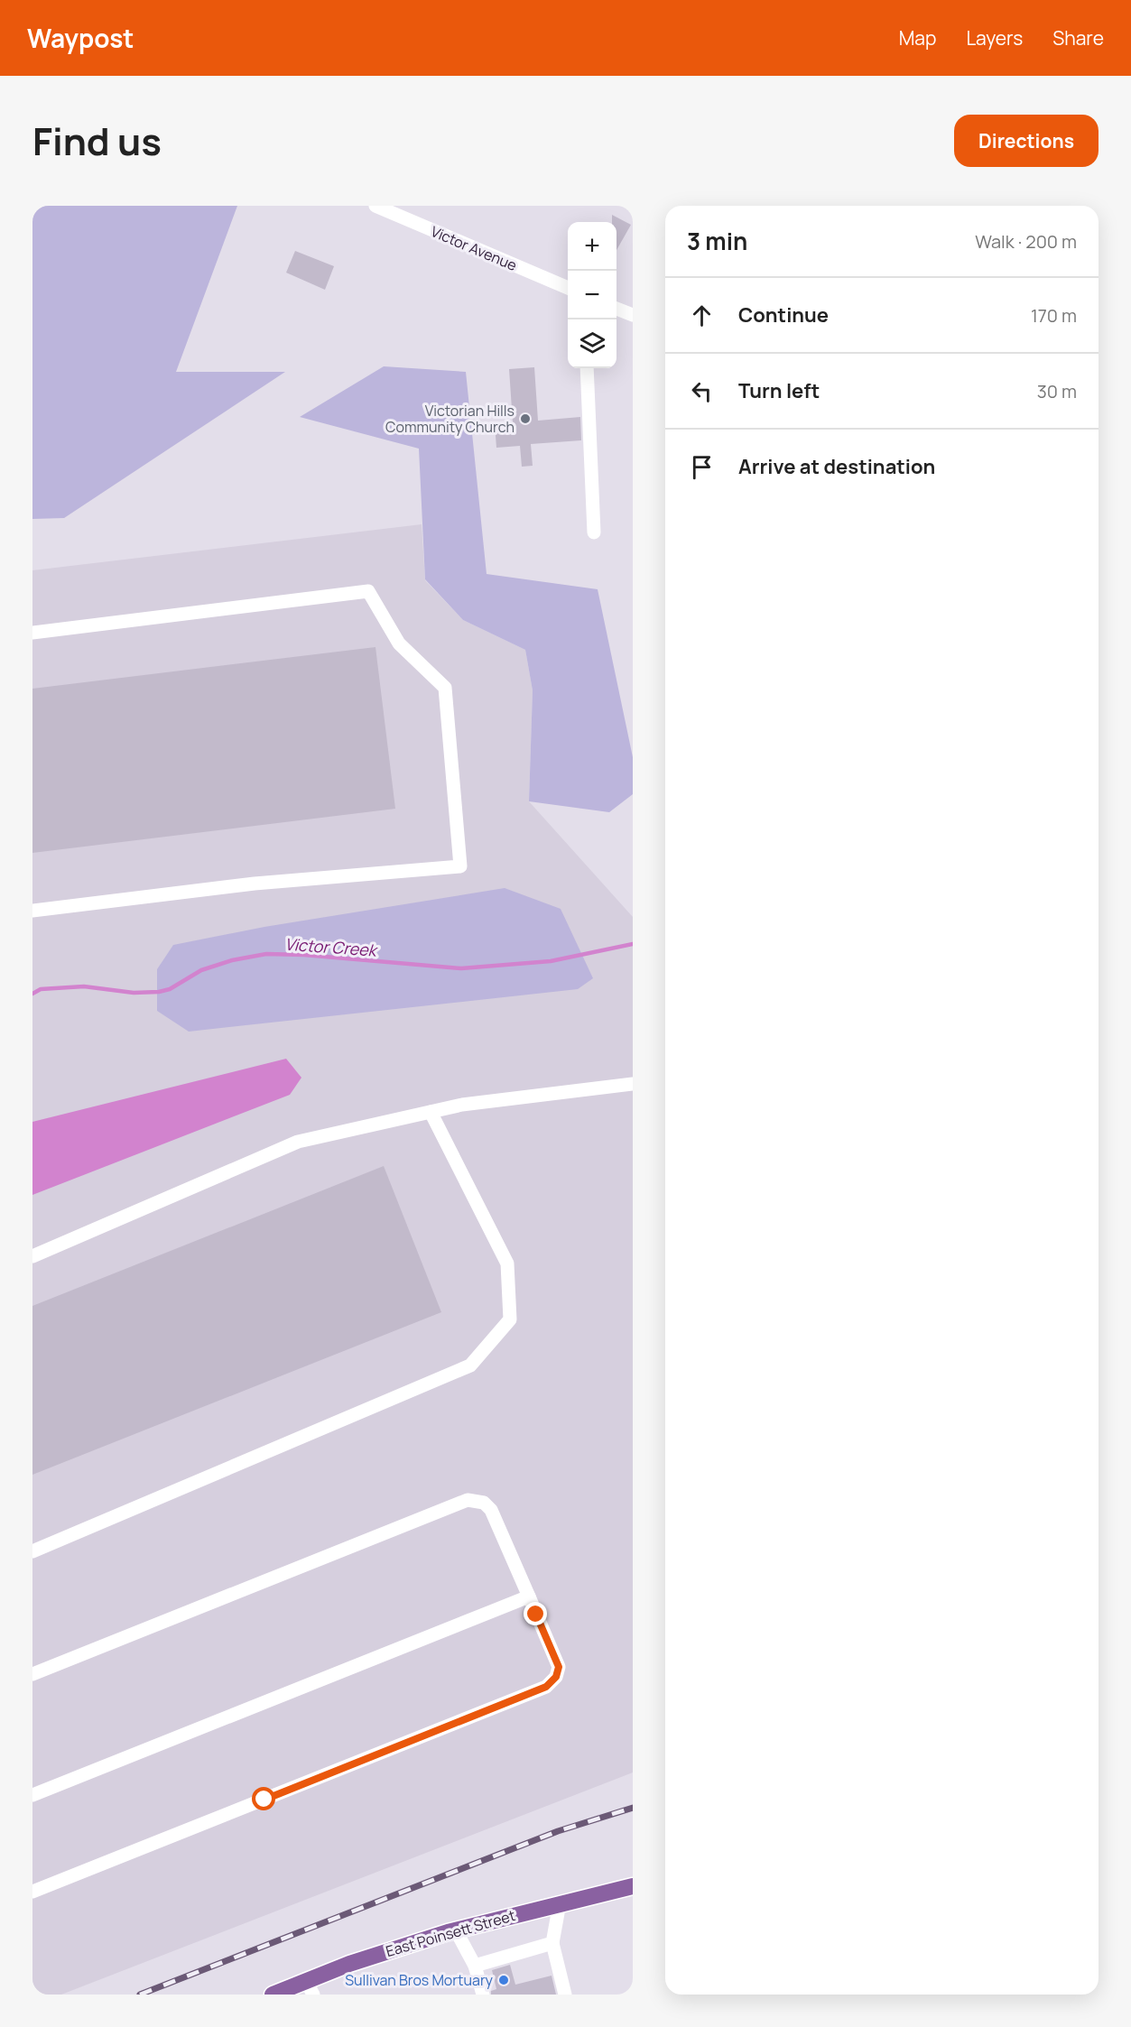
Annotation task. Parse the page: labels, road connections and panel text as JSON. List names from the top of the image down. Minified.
{"streets":{"main road":["East Poinsett Street"],"street":["Victor Avenue"]},"water":["Victor Creek"],"places":["Victorian Hills Community Church","Sullivan Bros Mortuary"],"page":{"header":"Waypost","nav":["Map","Layers","Share"],"title":"Find us","buttons":"Directions","heading":["3 min","Walk · 200 m"],"map_buttons":["+","−"],"list":[["Continue","170 m"],["Turn left","30 m"],"Arrive at destination"]}}
